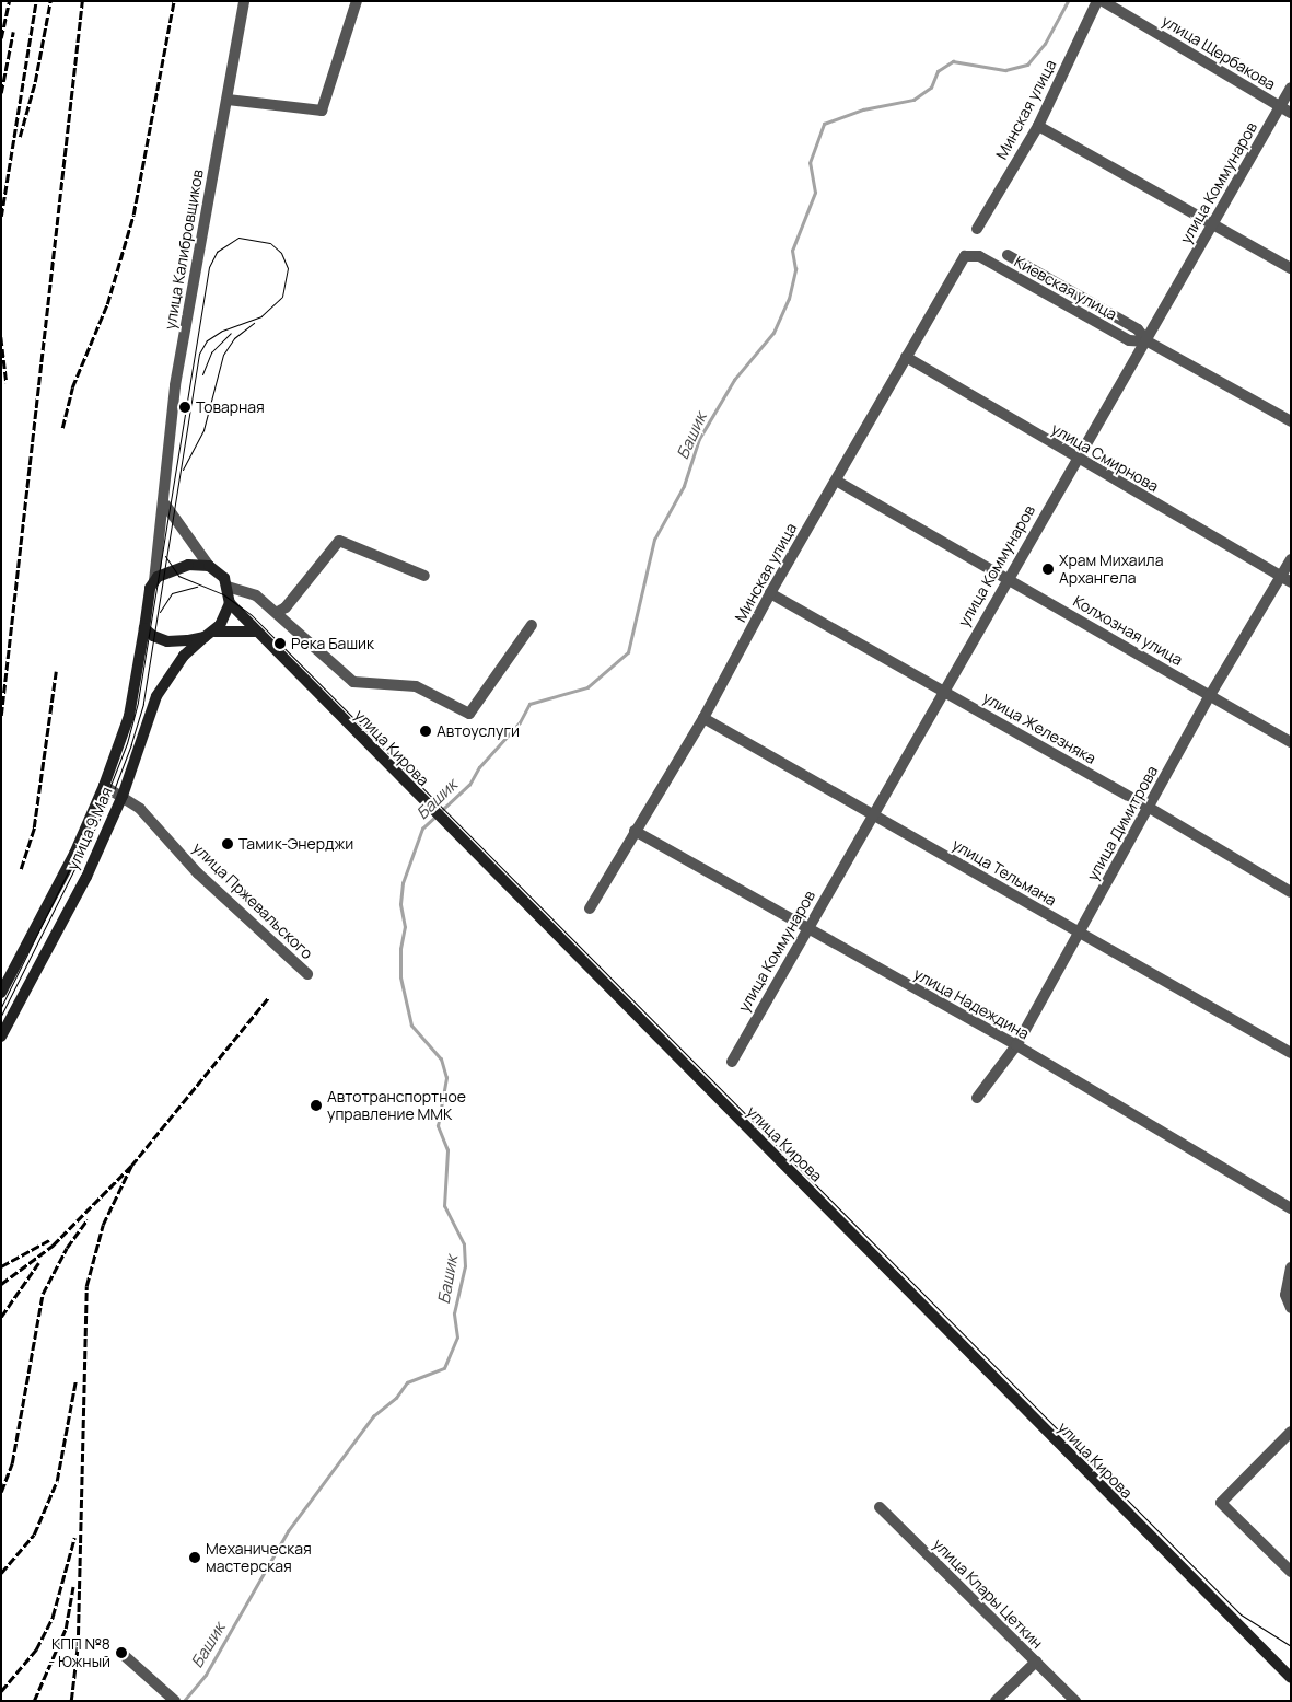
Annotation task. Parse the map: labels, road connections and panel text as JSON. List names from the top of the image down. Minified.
{"streets":{"main road":["улица Кирова","улица 9 Мая"],"street":["улица Щербакова","Минская улица","улица Коммунаров","улица Калибровщиков","Киевская улица","улица Смирнова","Колхозная улица","улица Железняка","улица Димитрова","улица Тельмана","улица Пржевальского","улица Надеждина","улица Клары Цеткин"]},"crossings":[["улица Щербакова","улица Коммунаров"],["Минская улица","Киевская улица"],["Минская улица","улица Смирнова"],["Минская улица","Колхозная улица"],["Минская улица","улица Железняка"],["Минская улица","улица Тельмана"],["Минская улица","улица Надеждина"],["улица Коммунаров","Киевская улица"],["улица Коммунаров","улица Смирнова"],["улица Коммунаров","Колхозная улица"],["улица Коммунаров","улица Железняка"],["улица Коммунаров","улица Тельмана"],["улица Коммунаров","улица Надеждина"],["улица Калибровщиков","улица Кирова"],["улица Калибровщиков","улица 9 Мая"],["улица Смирнова","улица Димитрова"],["Колхозная улица","улица Димитрова"],["улица Железняка","улица Димитрова"],["улица Кирова","улица 9 Мая"],["улица Димитрова","улица Тельмана"],["улица Димитрова","улица Надеждина"],["улица 9 Мая","улица Пржевальского"]],"water":["Башик"],"places":["Товарная","Храм Михаила Архангела","Река Башик","Автоуслуги","Тамик-Энерджи","Автотранспортное управление ММК","Механическая мастерская","КПП №8 - Южный"]}
